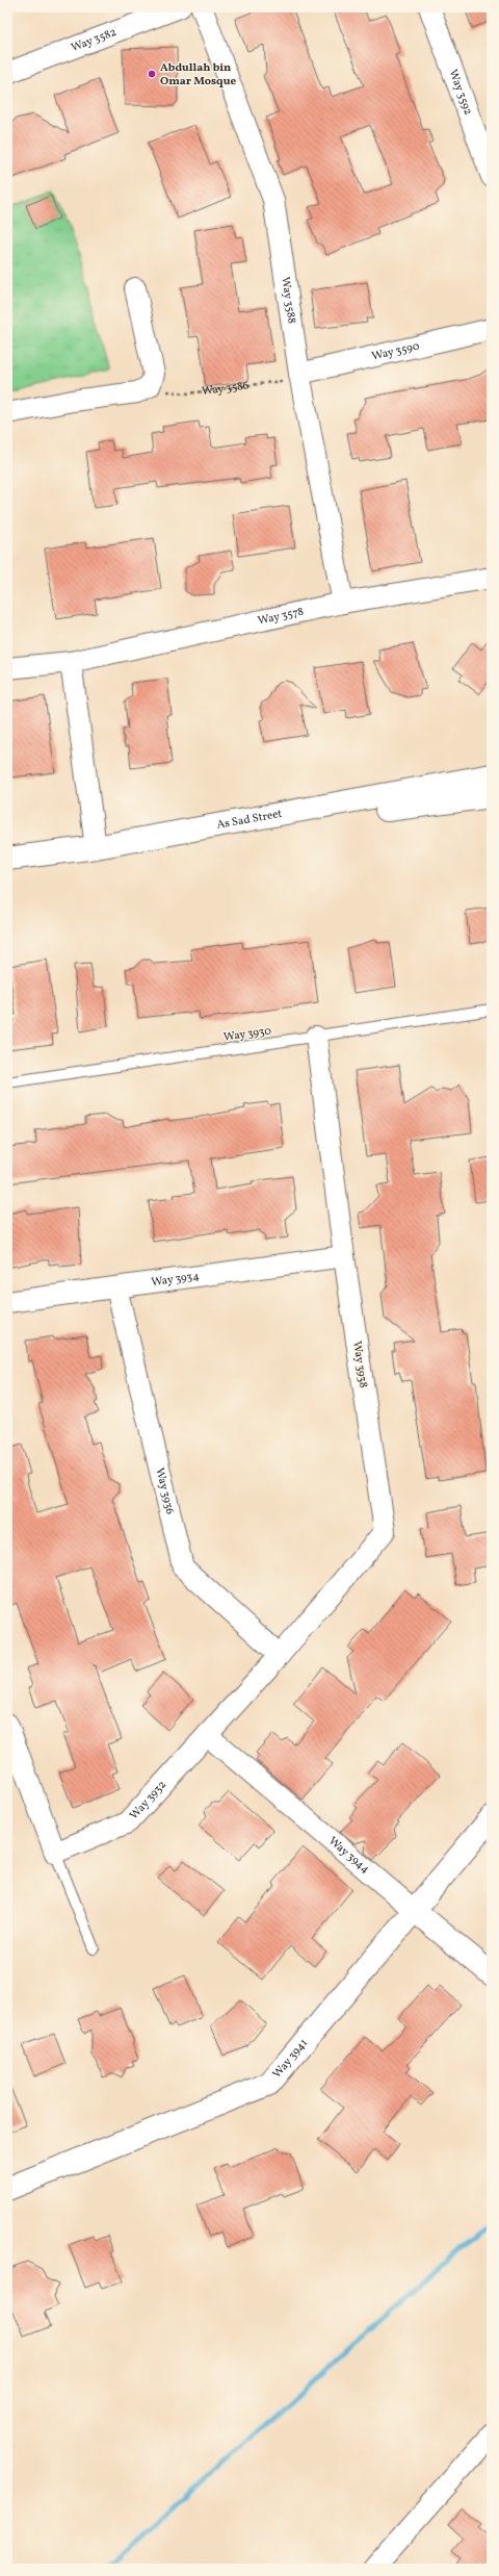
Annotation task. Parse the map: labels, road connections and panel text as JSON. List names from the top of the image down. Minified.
{"streets":{"street":["Way 3582","Way 3592","Way 3588","Way 3590","Way 3578","As Sad Street","Way 3934","Way 3938","Way 3936","Way 3932","Way 3944","Way 3941"],"lane":["Way 3930"],"path":["Way 3586"]},"crossings":[["Way 3588","Way 3590"],["Way 3588","Way 3586"],["Way 3588","Way 3578"],["Way 3590","Way 3586"],["Way 3930","Way 3938"],["Way 3934","Way 3938"],["Way 3934","Way 3936"],["Way 3938","Way 3936"],["Way 3938","Way 3932"],["Way 3936","Way 3932"],["Way 3932","Way 3944"],["Way 3944","Way 3941"]],"places":["Abdullah bin Omar Mosque"]}
